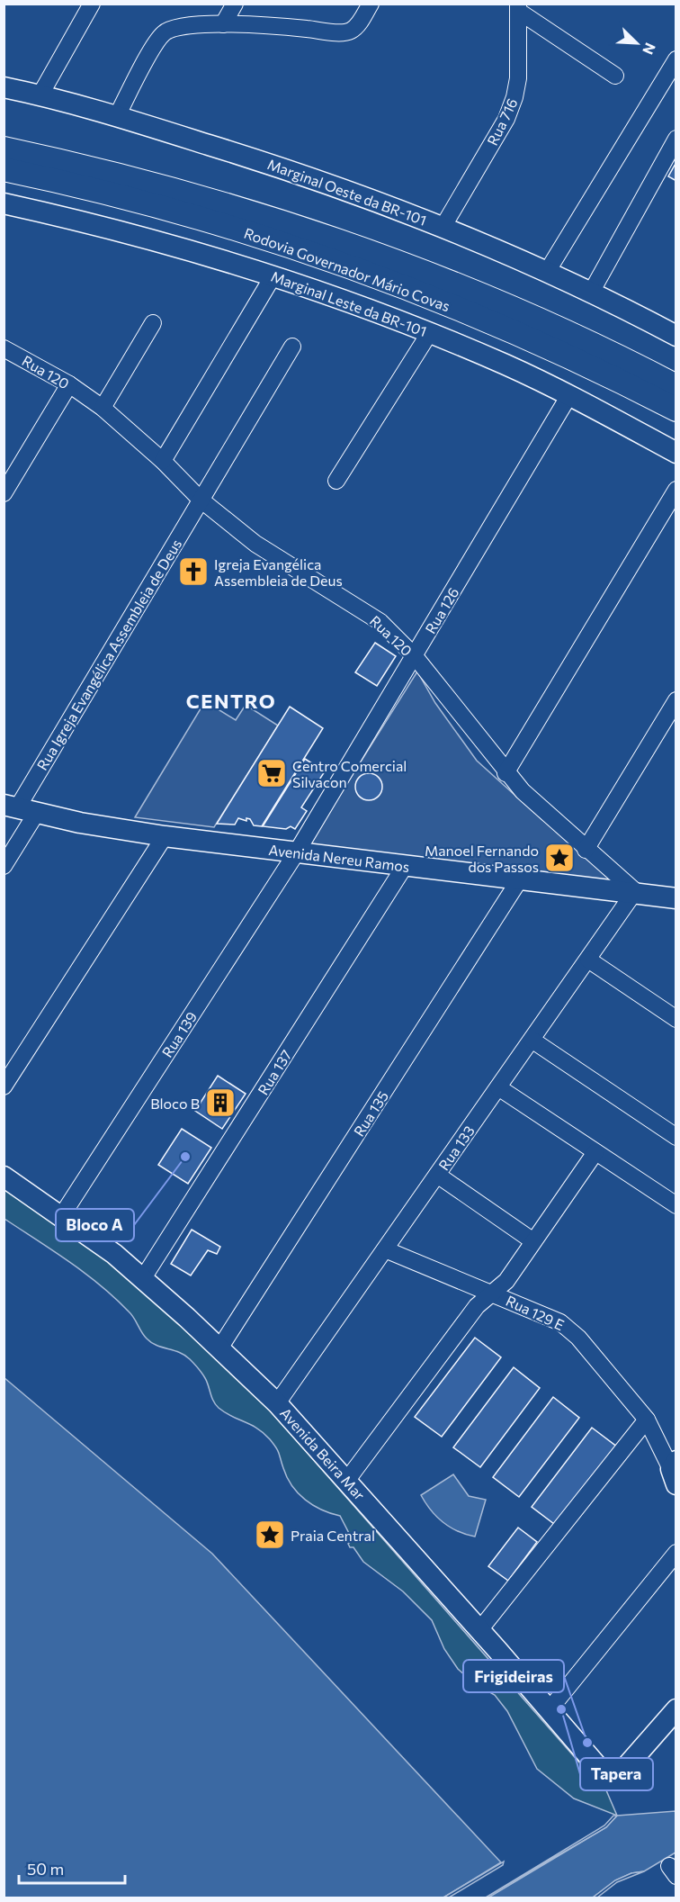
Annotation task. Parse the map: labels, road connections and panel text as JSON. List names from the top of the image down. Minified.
{"streets":{"highway":["Rodovia Governador Mário Covas"],"main road":["Marginal Oeste da BR-101","Marginal Leste da BR-101","Avenida Nereu Ramos","Avenida Beira Mar"],"street":["Rua 716","Rua 120","Rua 126","Rua Igreja Evangélica Assembleia de Deus","Rua 139","Rua 137","Rua 135","Rua 133","Rua 129 E"]},"crossings":[["Rua 716","Marginal Oeste da BR-101"],["Marginal Leste da BR-101","Rua 126"],["Rua 120","Rua 126"],["Rua 120","Rua Igreja Evangélica Assembleia de Deus"],["Rua 120","Avenida Nereu Ramos"],["Rua 120","Rua 133"],["Rua 126","Avenida Nereu Ramos"],["Rua 126","Rua 139"],["Rua Igreja Evangélica Assembleia de Deus","Avenida Nereu Ramos"],["Avenida Nereu Ramos","Rua 139"],["Avenida Nereu Ramos","Rua 137"],["Avenida Nereu Ramos","Rua 135"],["Avenida Nereu Ramos","Rua 133"],["Rua 139","Avenida Beira Mar"],["Rua 137","Avenida Beira Mar"],["Rua 135","Avenida Beira Mar"],["Rua 133","Rua 129 E"],["Rua 133","Avenida Beira Mar"]],"districts":["CENTRO"],"places":{"church":["Igreja Evangélica Assembleia de Deus"],"supermarket":["Centro Comercial Silvacon"],"place":["Manoel Fernando dos Passos","Praia Central"],"building":["Bloco B"],"other":["Bloco A","Tapera","Frigideiras"]},"scale_bar":"50 m","north":"bottom right"}
